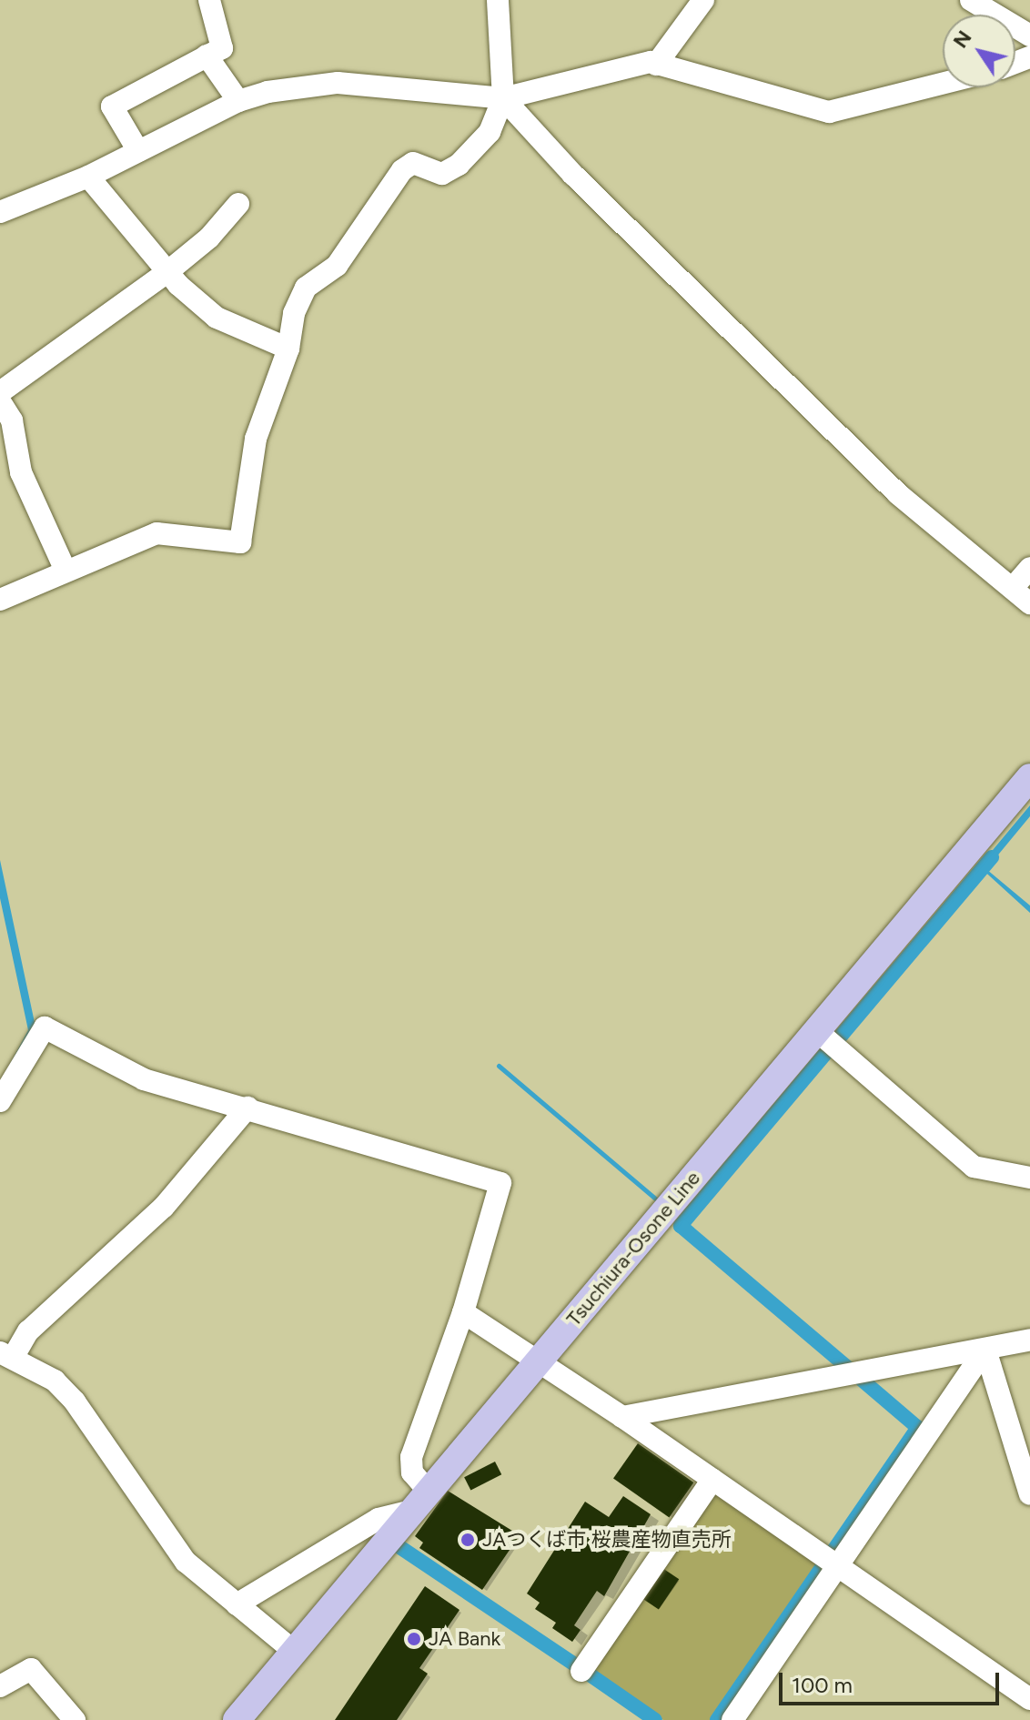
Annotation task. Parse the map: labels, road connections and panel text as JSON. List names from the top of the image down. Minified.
{"streets":{"main road":["Tsuchiura-Osone Line"]},"places":["JAつくば市 桜農産物直売所","JA Bank"],"scale_bar":"100 m","north":"top left"}
